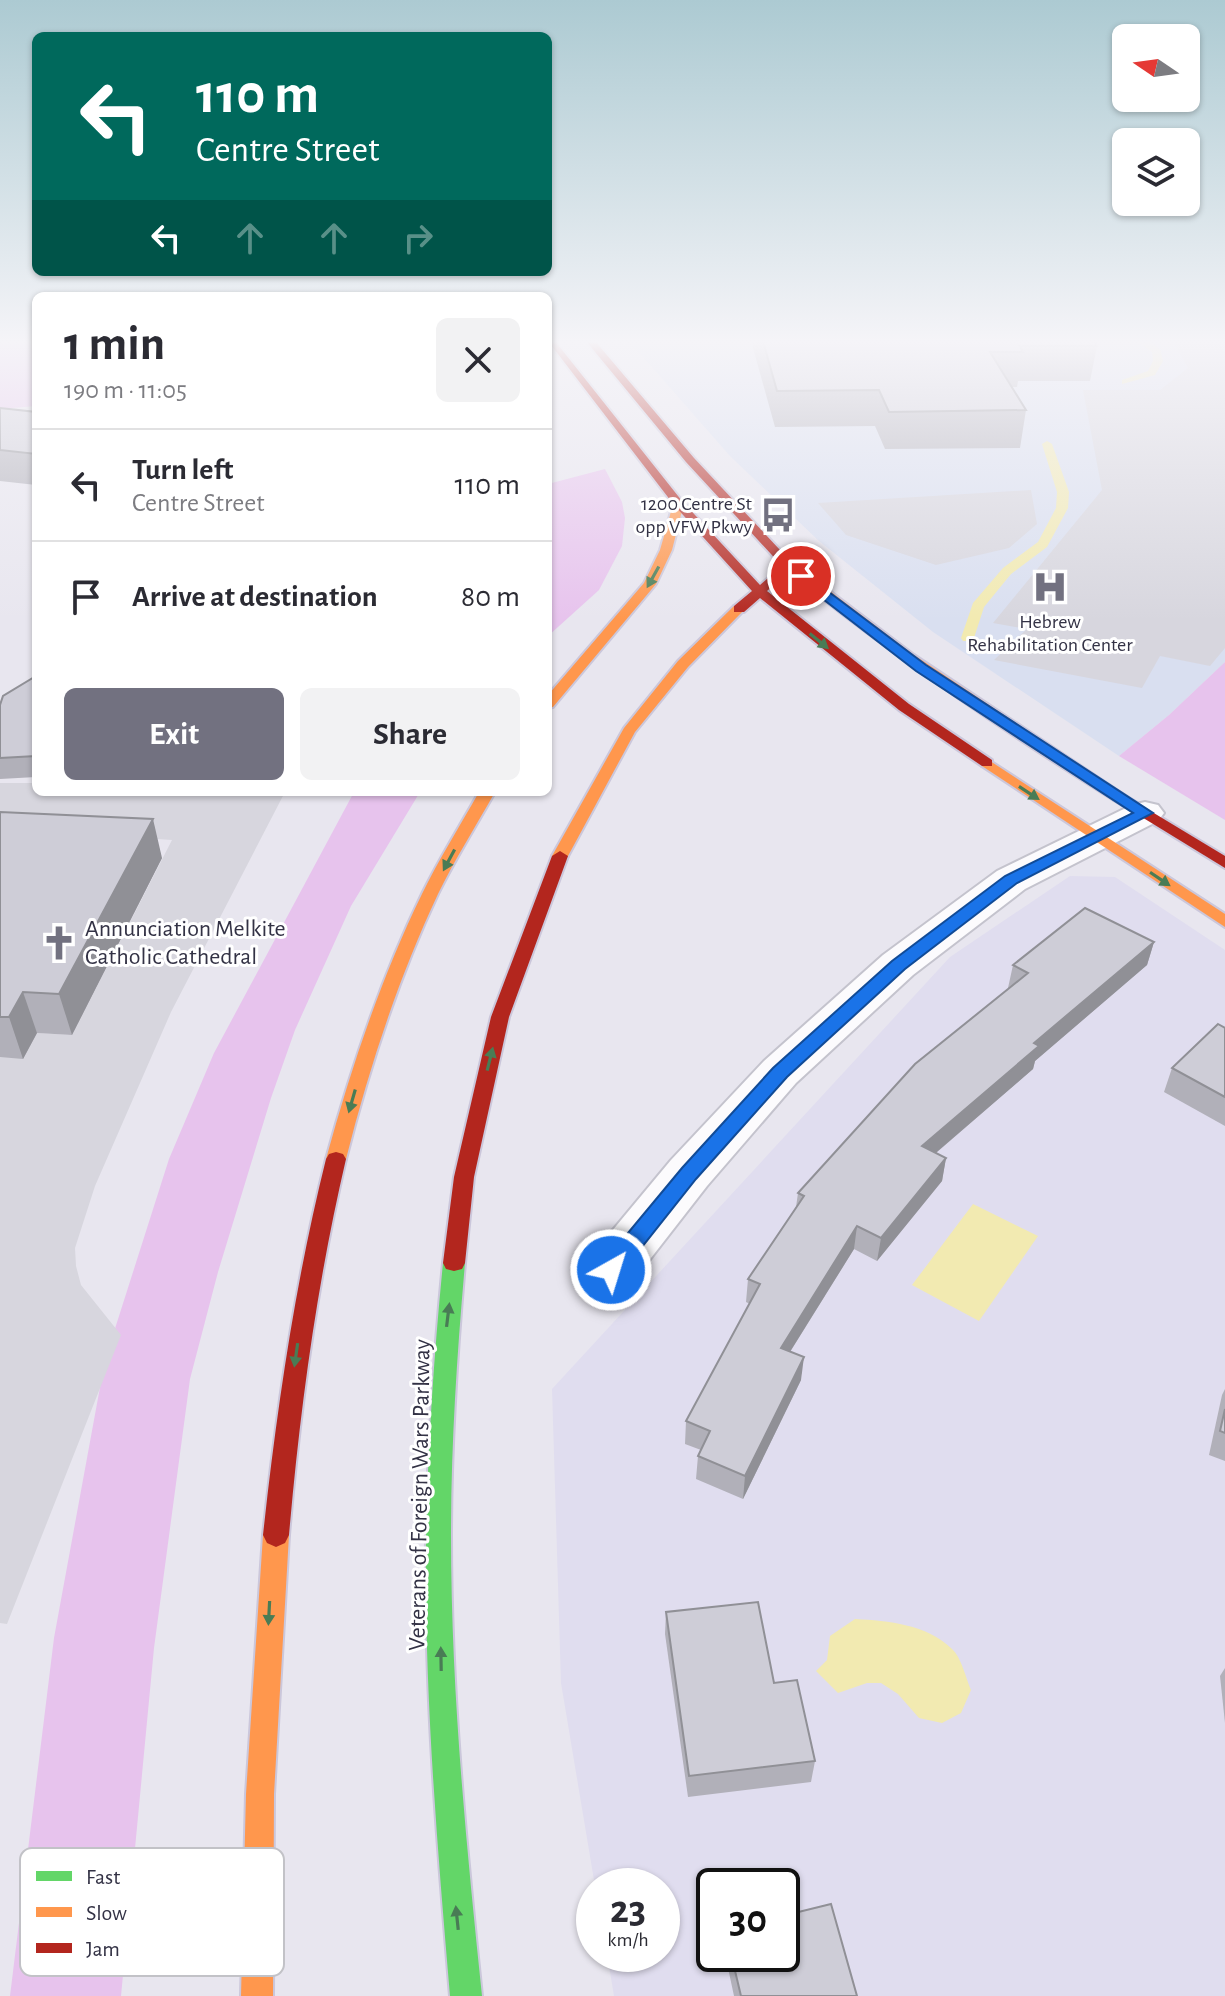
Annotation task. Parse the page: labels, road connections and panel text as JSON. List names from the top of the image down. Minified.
{"streets":{"main road":["Veterans of Foreign Wars Parkway"]},"places":{"bus stop":["1200 Centre St opp VFW Pkwy"],"hospital":["Hebrew Rehabilitation Center"],"church":["Annunciation Melkite Catholic Cathedral"]},"legend":["Fast","Slow","Jam"],"north":"left","page":{"turn":["110 m","Centre Street"],"heading":["1 min","190 m · 11:05"],"list":[{"name":"Turn left","note":"Centre Street","value":"110 m"},{"name":"Arrive at destination","value":"80 m"}],"buttons":["Exit","Share"],"speed":"23 km/h","limit":"30"}}
